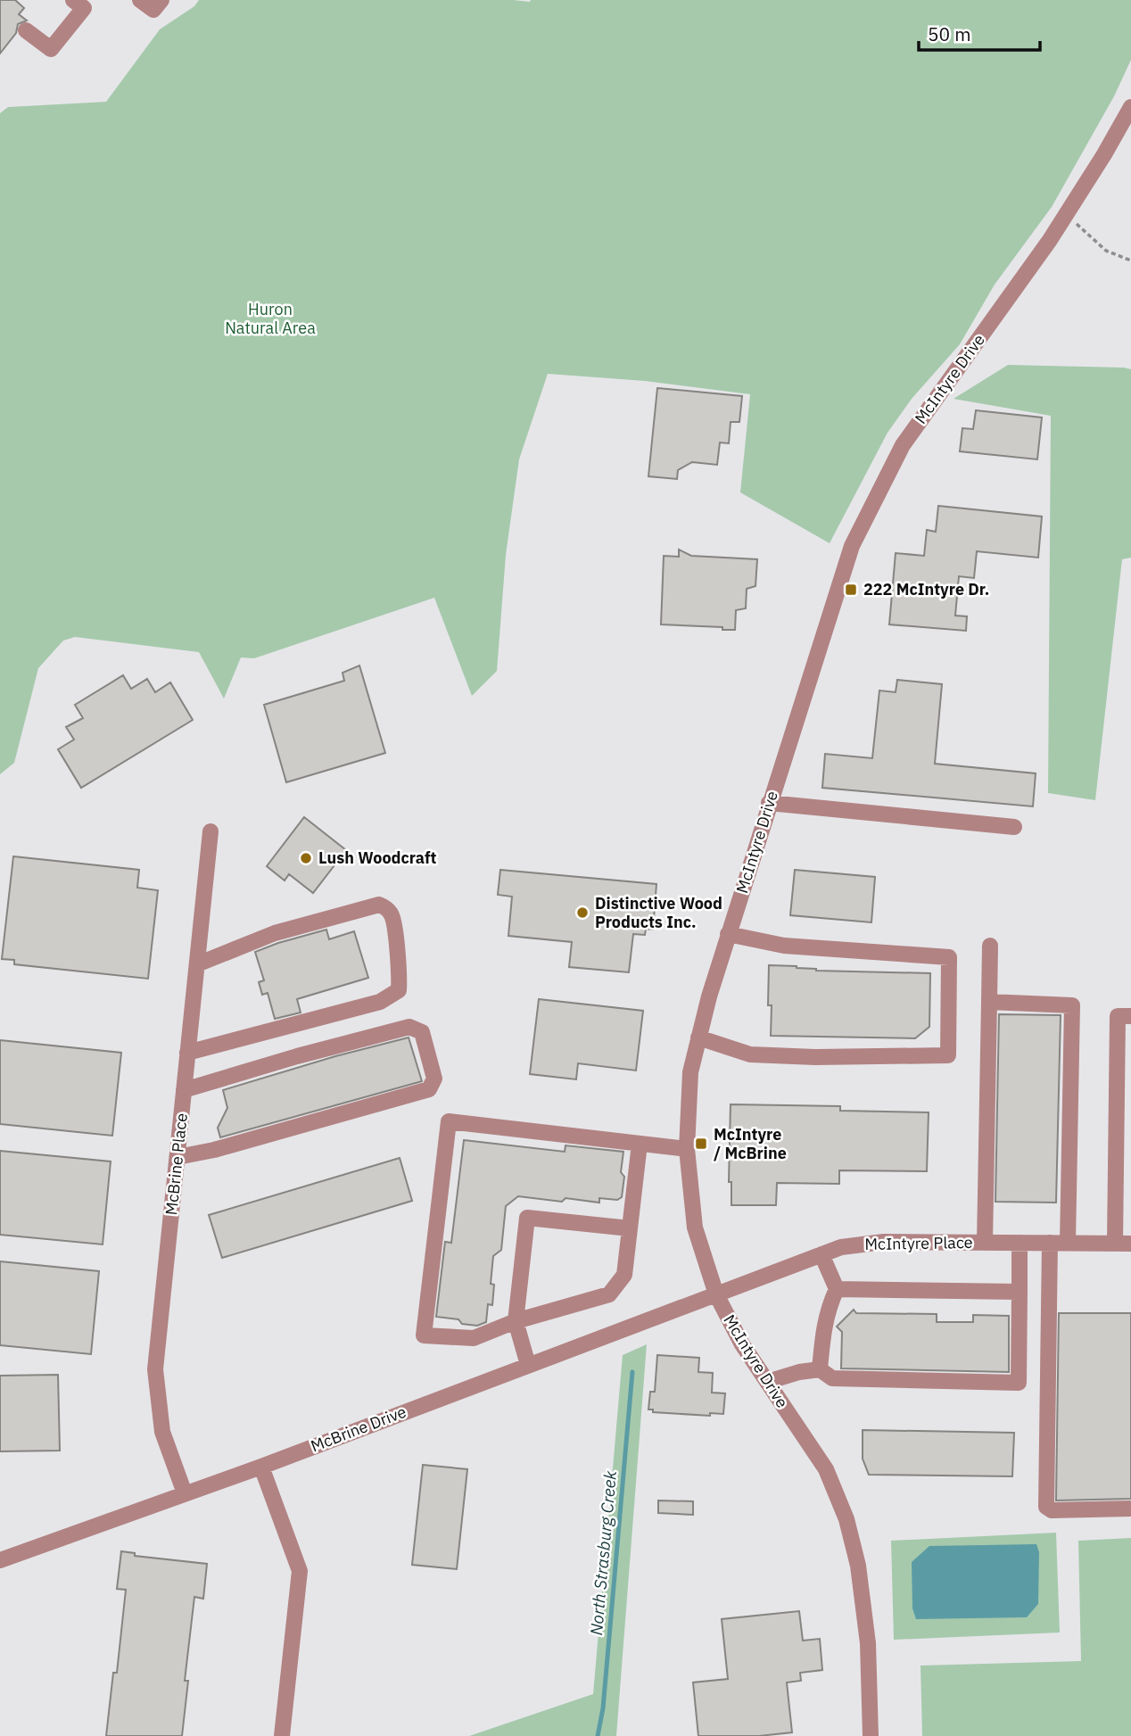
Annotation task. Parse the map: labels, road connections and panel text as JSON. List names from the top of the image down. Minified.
{"streets":{"street":["McIntyre Drive","McBrine Place","McIntyre Place","McBrine Drive"]},"crossings":[["McIntyre Drive","McIntyre Place"],["McIntyre Drive","McBrine Drive"],["McBrine Place","McBrine Drive"],["McIntyre Place","McBrine Drive"]],"water":["North Strasburg Creek"],"parks":["Huron Natural Area"],"places":{"transit":["222 McIntyre Dr.","McIntyre / McBrine"],"other":["Lush Woodcraft","Distinctive Wood Products Inc."]},"scale_bar":"50 m"}
